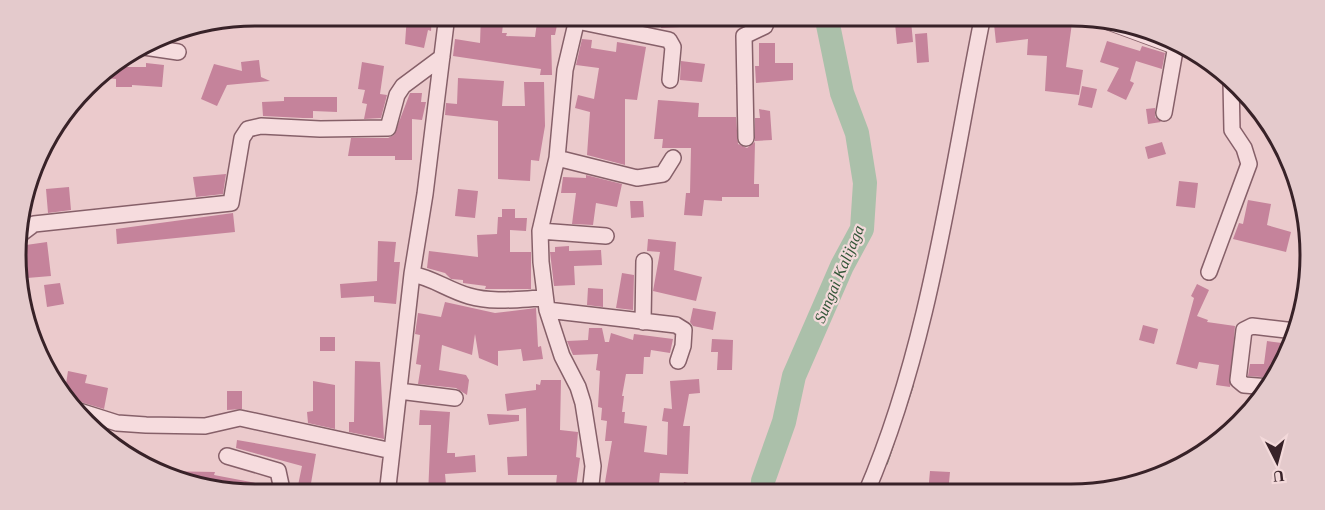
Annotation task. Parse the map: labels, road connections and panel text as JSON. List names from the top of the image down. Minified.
{"water":["Sungai Kalijaga"],"north":"bottom"}
